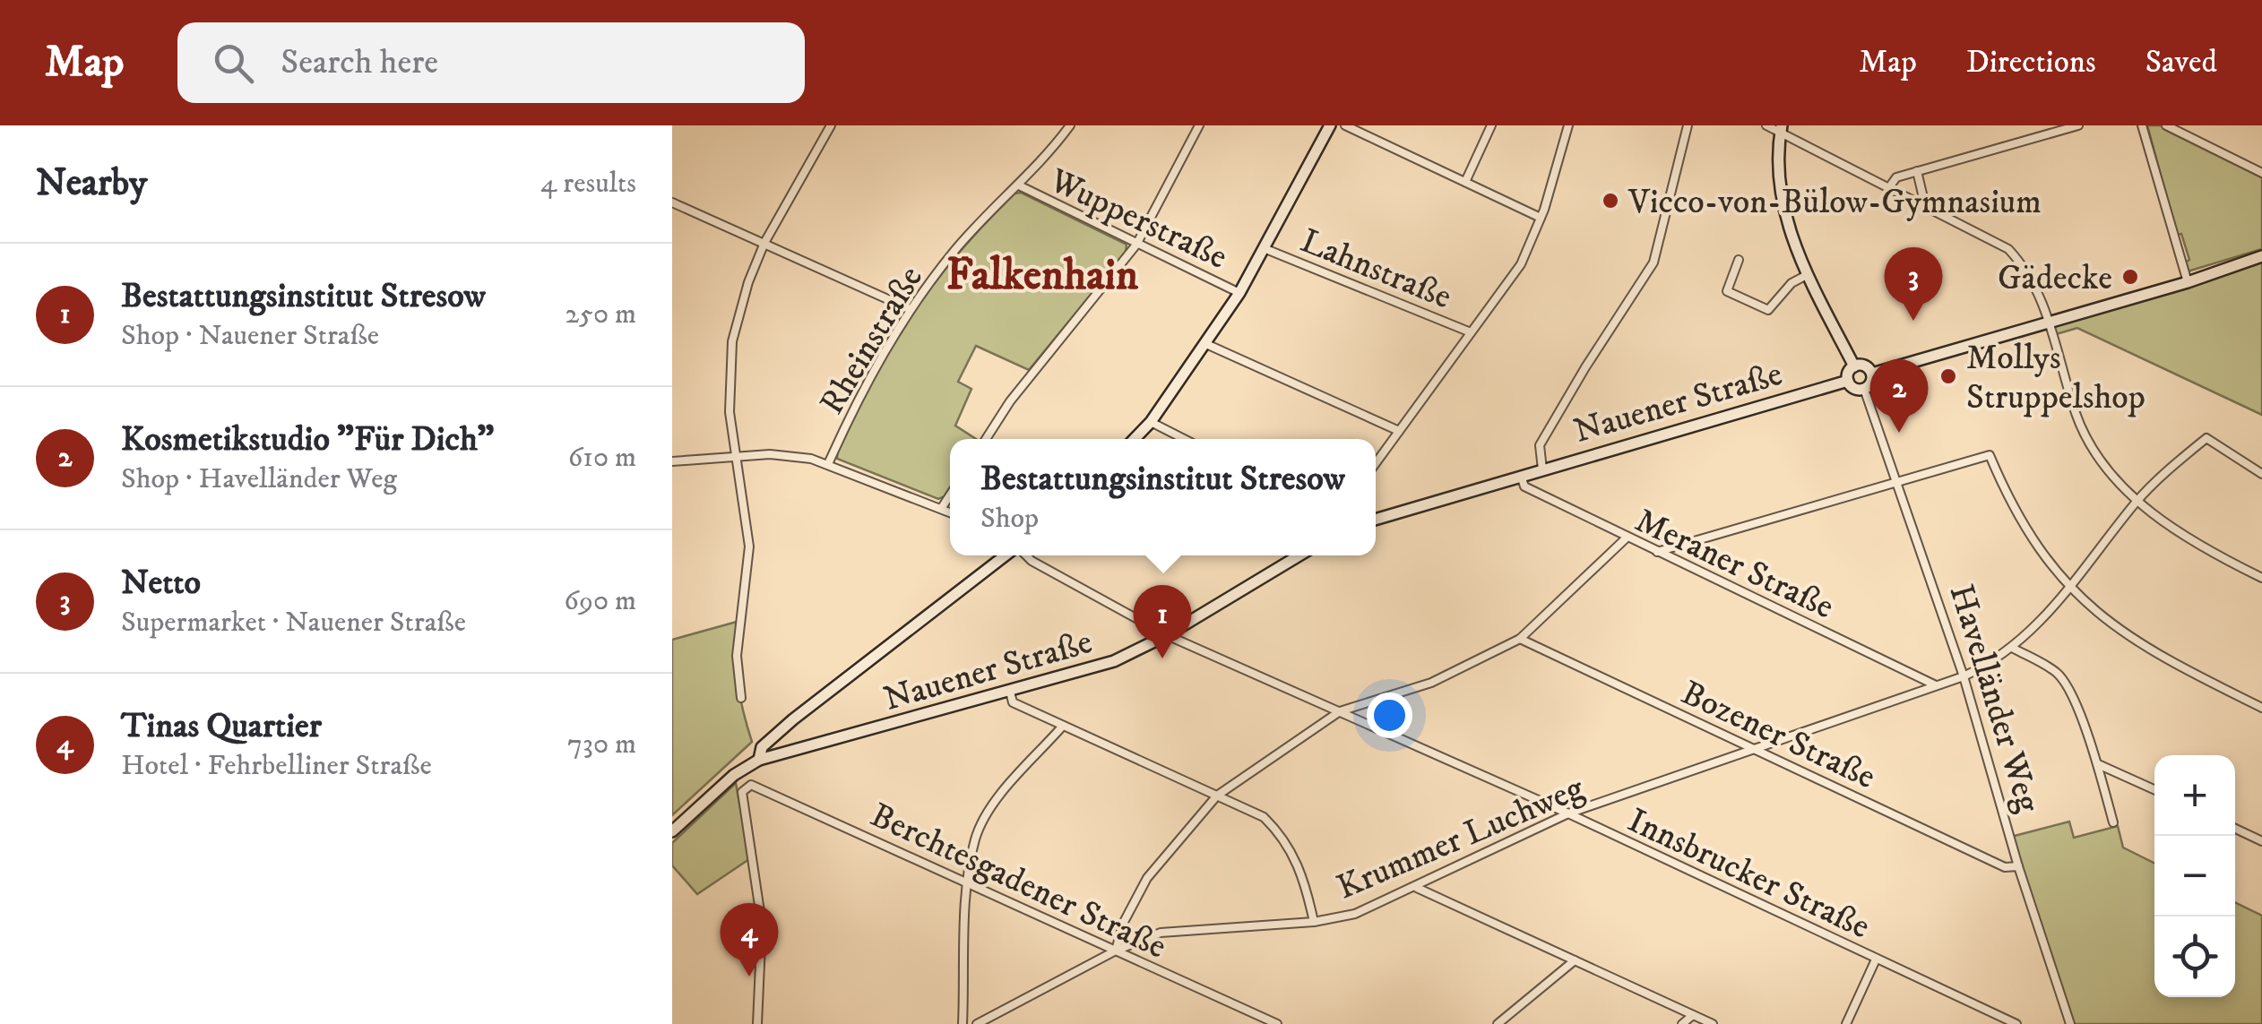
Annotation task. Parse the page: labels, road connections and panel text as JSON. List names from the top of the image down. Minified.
{"streets":{"main road":["Nauener Straße"],"street":["Wupperstraße","Lahnstraße","Rheinstraße","Meraner Straße","Havelländer Weg","Bozener Straße","Krummer Luchweg","Innsbrucker Straße","Berchtesgadener Straße"]},"crossings":[["Wupperstraße","Rheinstraße"],["Nauener Straße","Meraner Straße"],["Nauener Straße","Havelländer Weg"],["Nauener Straße","Innsbrucker Straße"],["Meraner Straße","Krummer Luchweg"],["Havelländer Weg","Bozener Straße"],["Havelländer Weg","Krummer Luchweg"],["Bozener Straße","Krummer Luchweg"],["Krummer Luchweg","Innsbrucker Straße"],["Krummer Luchweg","Berchtesgadener Straße"]],"districts":["Falkenhain"],"places":["Vicco-von-Bülow-Gymnasium","Gädecke","Mollys Struppelshop"],"page":{"header":"Map","search":"Search here","nav":["Map","Directions","Saved"],"heading":["Nearby","4 results"],"list":[{"mark":"1","name":"Bestattungsinstitut Stresow","note":"Shop · Nauener Straße","value":"250 m"},{"mark":"2","name":"Kosmetikstudio \"Für Dich\"","note":"Shop · Havelländer Weg","value":"610 m"},{"mark":"3","name":"Netto","note":"Supermarket · Nauener Straße","value":"690 m"},{"mark":"4","name":"Tinas Quartier","note":"Hotel · Fehrbelliner Straße","value":"730 m"}],"pins":["3","2","1","4"],"popup":["Bestattungsinstitut Stresow","Shop"],"map_buttons":["+","−"]}}
